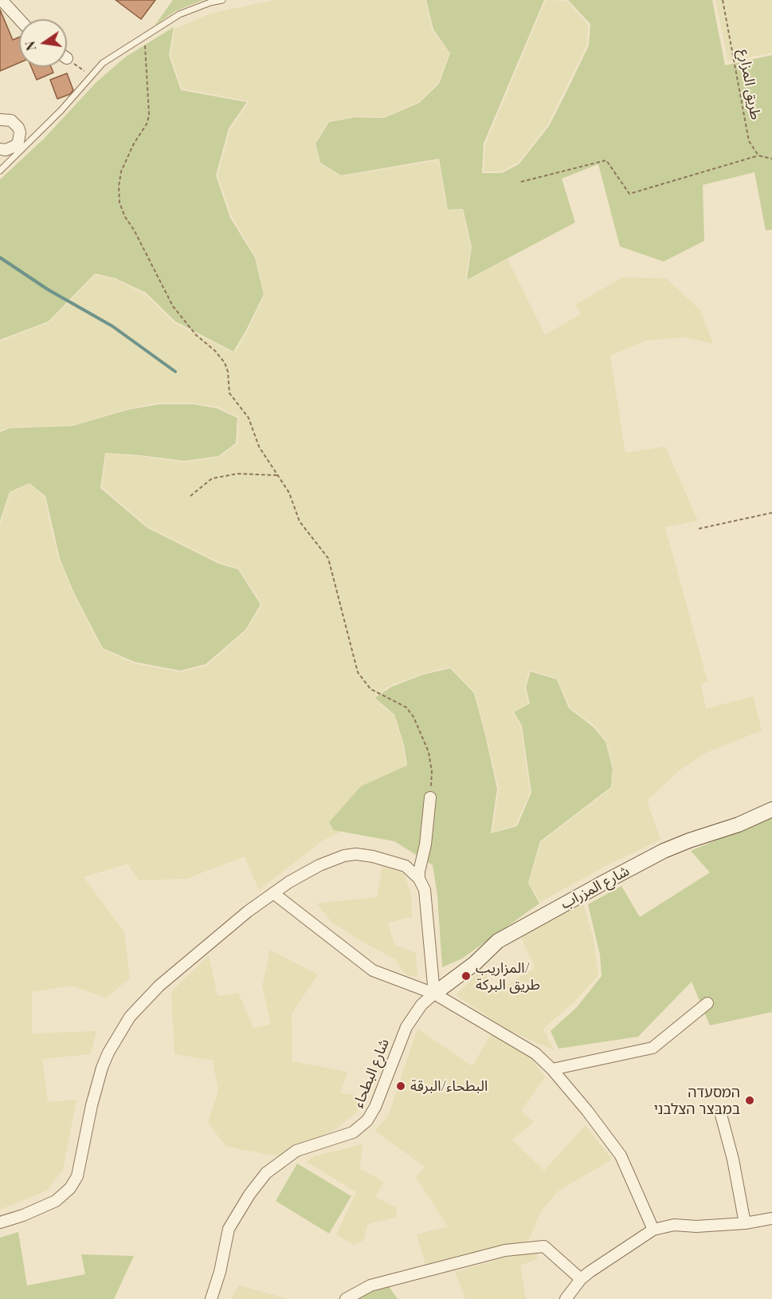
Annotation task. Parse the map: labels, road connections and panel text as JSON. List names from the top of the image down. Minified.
{"streets":{"street":["شارع المزراب","شارع البطحاء"],"path":["طريق المزارع"]},"crossings":[["شارع المزراب","شارع البطحاء"]],"places":["المزاريب/ طريق البركة","البطحاء/البرقة","המסעדה במבצר הצלבני"],"north":"left"}
